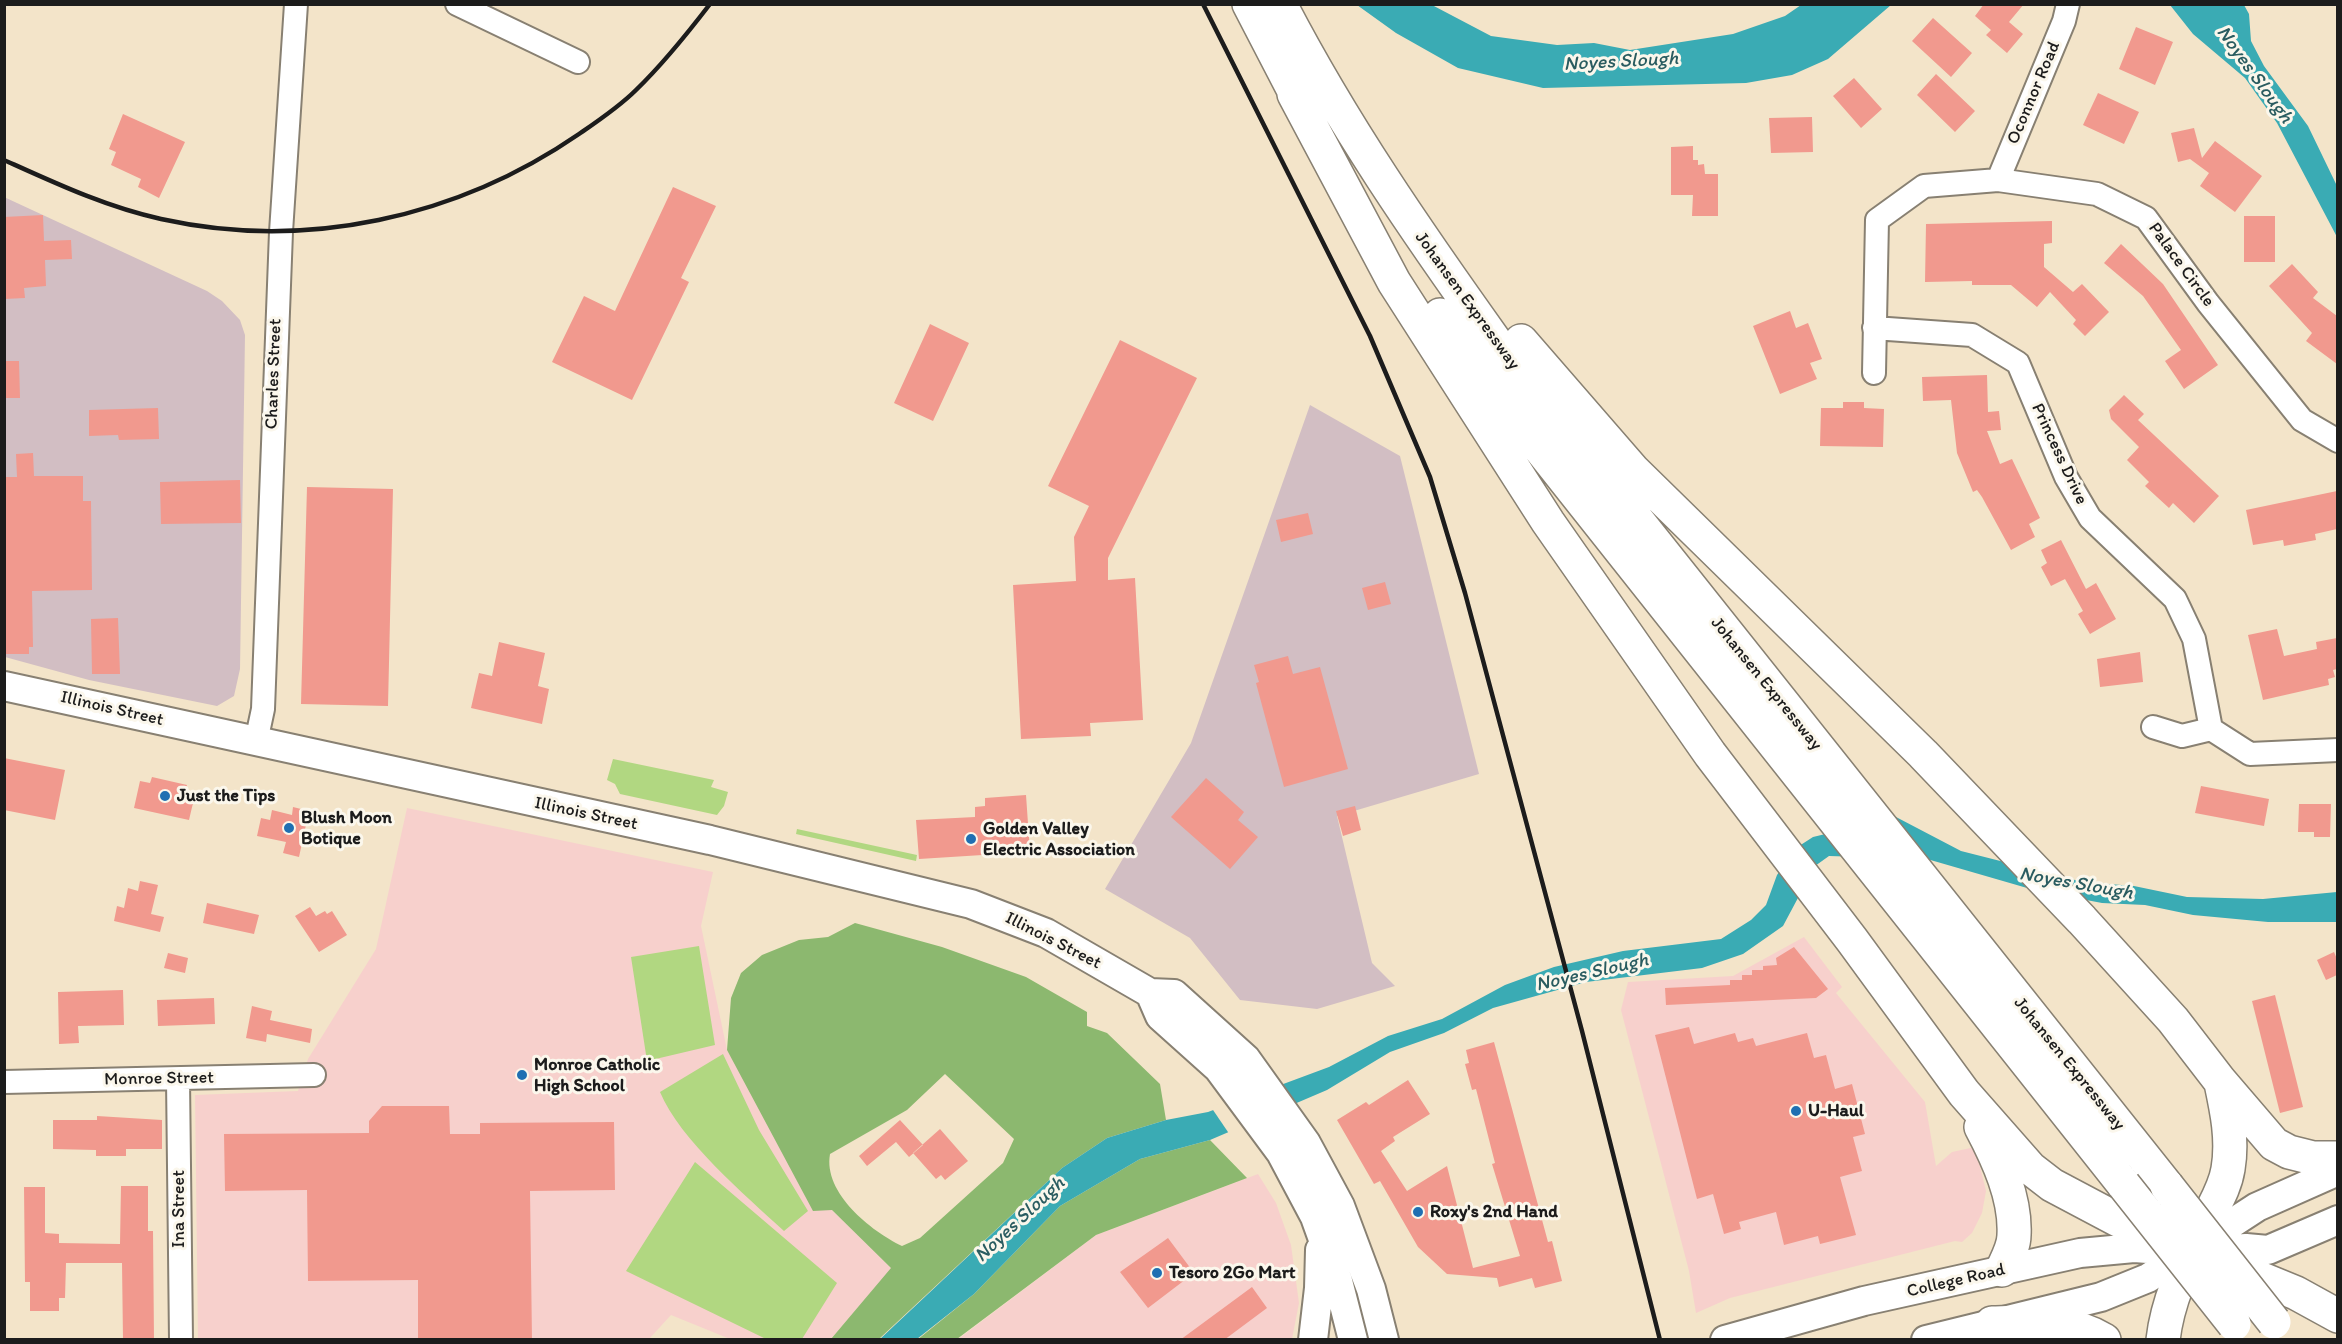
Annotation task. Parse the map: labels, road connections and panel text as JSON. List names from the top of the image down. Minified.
{"streets":{"highway":["Johansen Expressway"],"main road":["Illinois Street","College Road"],"street":["Oconnor Road","Palace Circle","Charles Street","Princess Drive","Monroe Street","Ina Street"]},"crossings":[["Oconnor Road","Palace Circle"],["Palace Circle","Princess Drive"],["Charles Street","Illinois Street"],["Monroe Street","Ina Street"]],"water":["Noyes Slough"],"places":["Just the Tips","Blush Moon Botique","Golden Valley Electric Association","Monroe Catholic High School","U-Haul","Roxy's 2nd Hand","Tesoro 2Go Mart"]}
